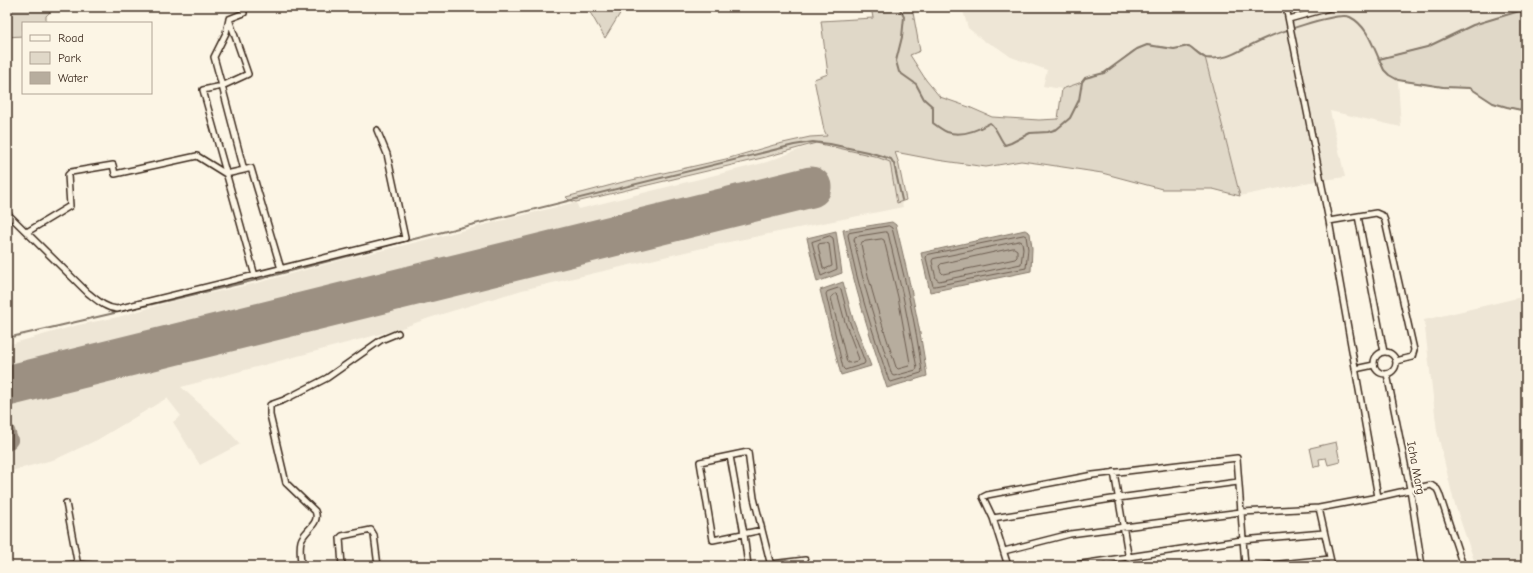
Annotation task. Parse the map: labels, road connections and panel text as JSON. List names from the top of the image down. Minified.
{"streets":{"street":["Icha Marg"]},"legend":["Road","Park","Water"]}
